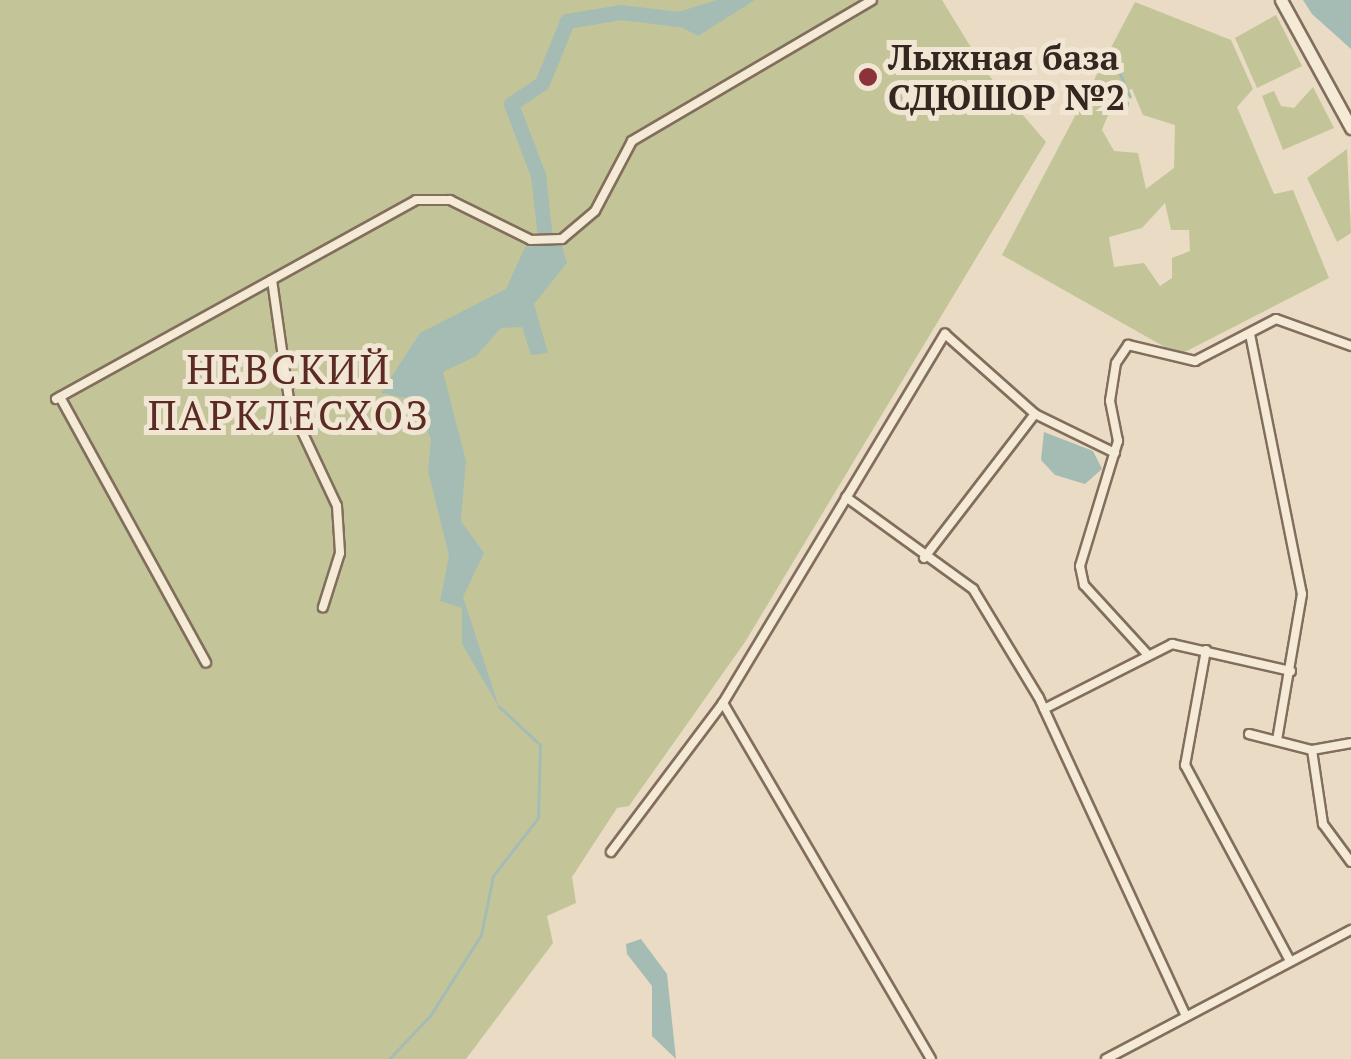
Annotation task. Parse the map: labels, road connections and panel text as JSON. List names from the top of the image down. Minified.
{"districts":["НЕВСКИЙ ПАРКЛЕСХОЗ"],"places":["Лыжная база СДЮШОР №2"]}
